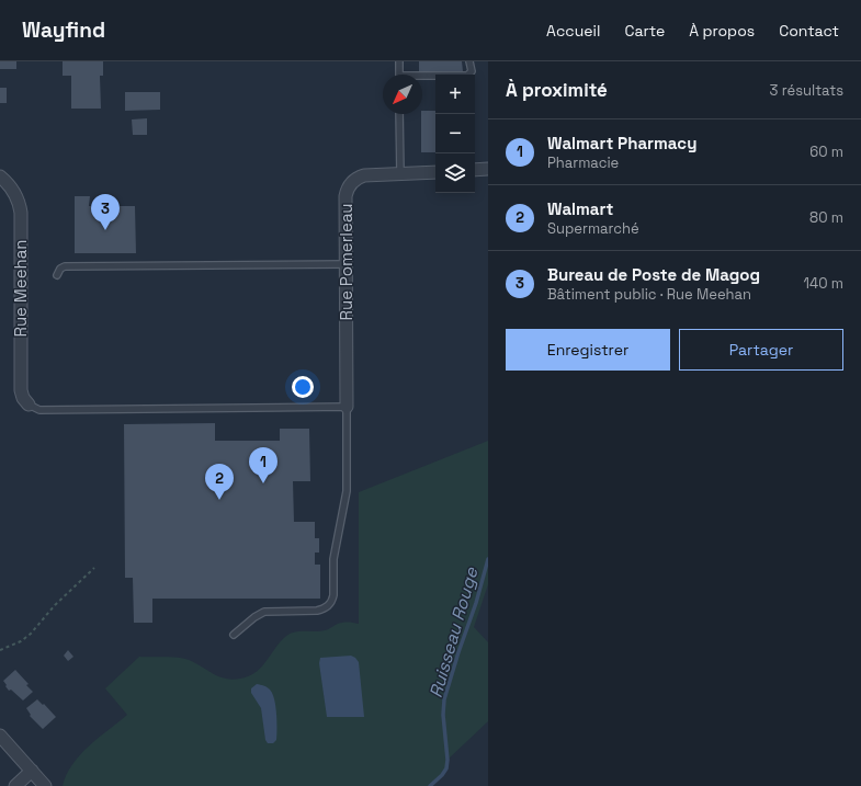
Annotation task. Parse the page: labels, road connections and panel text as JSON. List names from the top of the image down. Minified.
{"streets":{"street":["Rue Pomerleau","Rue Meehan"]},"water":["Ruisseau Rouge"],"north":"bottom left","page":{"header":"Wayfind","nav":["Accueil","Carte","À propos","Contact"],"heading":["À proximité","3 résultats"],"map_buttons":["+","−"],"list":[{"mark":"1","name":"Walmart Pharmacy","note":"Pharmacie","value":"60 m"},{"mark":"2","name":"Walmart","note":"Supermarché","value":"80 m"},{"mark":"3","name":"Bureau de Poste de Magog","note":"Bâtiment public · Rue Meehan","value":"140 m"}],"pins":["3","1","2"],"buttons":["Enregistrer","Partager"]}}
